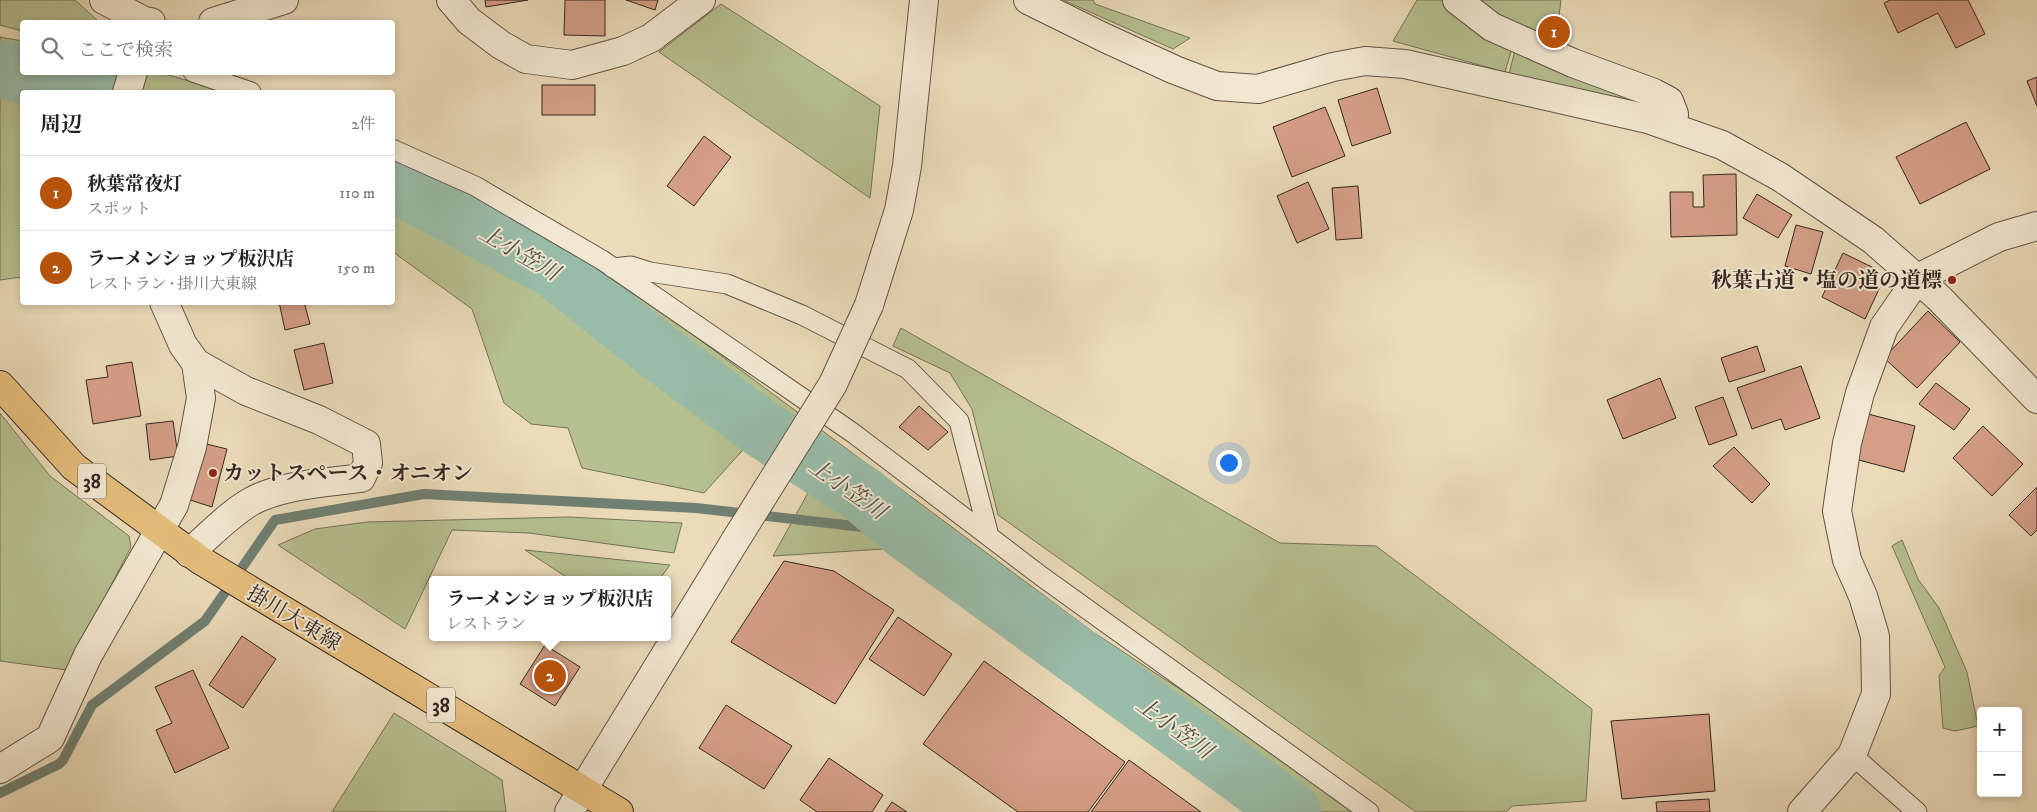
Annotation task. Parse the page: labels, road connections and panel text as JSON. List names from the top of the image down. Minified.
{"streets":{"main road":["38","掛川大東線"]},"water":["上小笠川"],"places":["秋葉古道・塩の道の道標","カットスペース・オニオン"],"page":{"pins":["1","2"],"search":"ここで検索","heading":["周辺","2件"],"list":[{"mark":"1","name":"秋葉常夜灯","note":"スポット","value":"110 m"},{"mark":"2","name":"ラーメンショップ板沢店","note":"レストラン · 掛川大東線","value":"150 m"}],"popup":["ラーメンショップ板沢店","レストラン"],"map_buttons":["+","−"]}}
